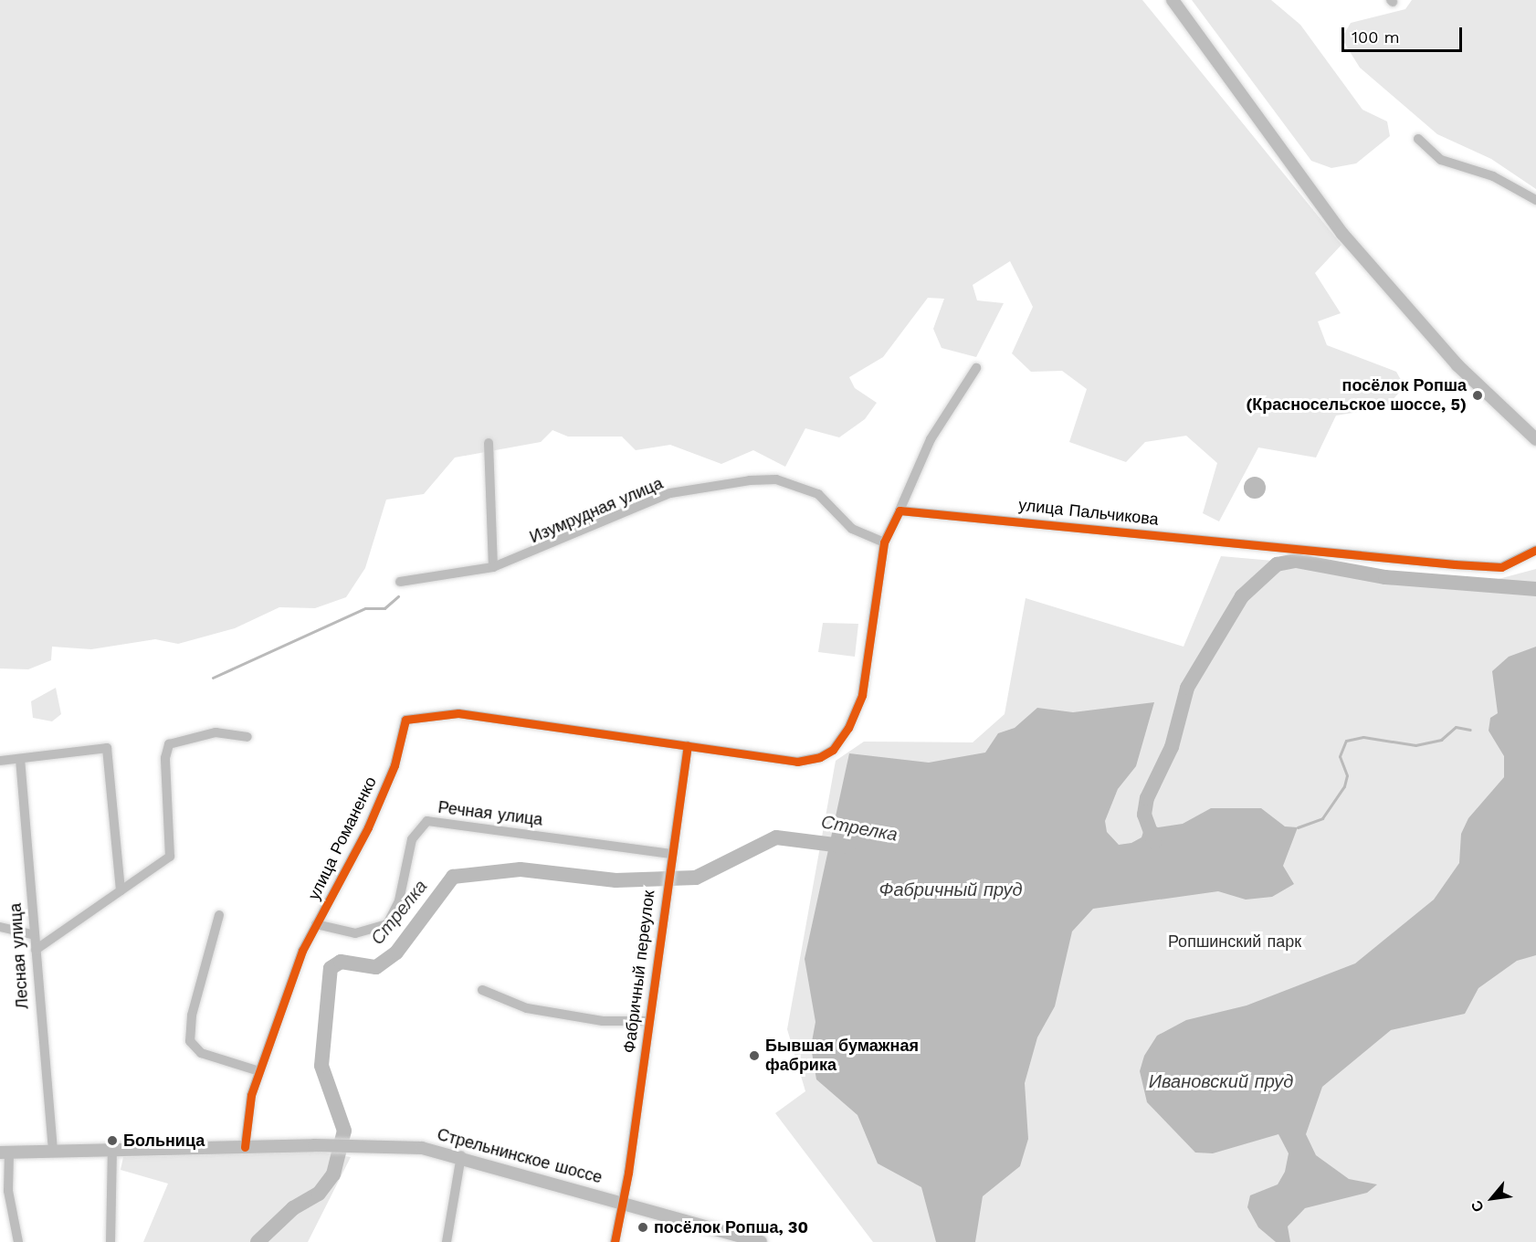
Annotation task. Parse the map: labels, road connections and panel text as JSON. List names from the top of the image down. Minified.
{"streets":{"main road":["Стрельнинское шоссе"],"street":["Изумрудная улица","улица Пальчикова","Речная улица","улица Романенко","Лесная улица","Фабричный переулок"]},"crossings":[["Изумрудная улица","улица Романенко"],["Речная улица","улица Романенко"],["Речная улица","Фабричный переулок"],["улица Романенко","Фабричный переулок"],["улица Романенко","Стрельнинское шоссе"],["Лесная улица","Стрельнинское шоссе"],["Фабричный переулок","Стрельнинское шоссе"]],"water":["Стрелка","Фабричный пруд","Ивановский пруд"],"parks":["Ропшинский парк"],"places":["посёлок Ропша (Красносельское шоссе, 5)","Бывшая бумажная фабрика","Больница","посёлок Ропша, 30"],"scale_bar":"100 m","north":"bottom left"}
